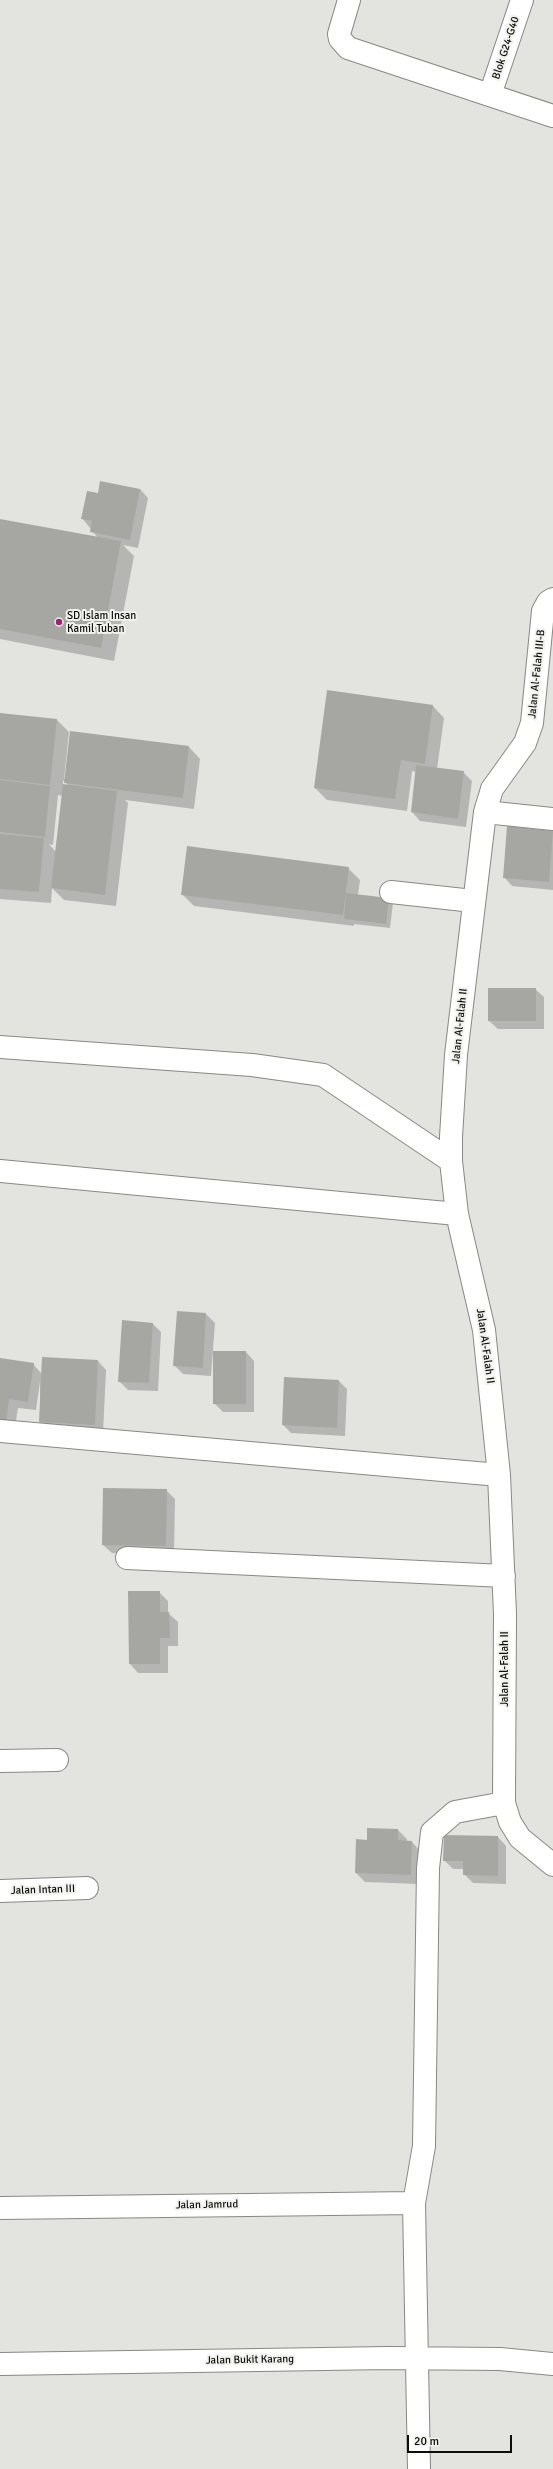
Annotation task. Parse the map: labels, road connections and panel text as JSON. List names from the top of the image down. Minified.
{"streets":{"street":["Blok G24-G40","Jalan Al-Falah III-B","Jalan Al-Falah II","Jalan Intan III","Jalan Jamrud","Jalan Bukit Karang"]},"crossings":[["Jalan Al-Falah III-B","Jalan Al-Falah II"]],"places":["SD Islam Insan Kamil Tuban"],"scale_bar":"20 m"}
